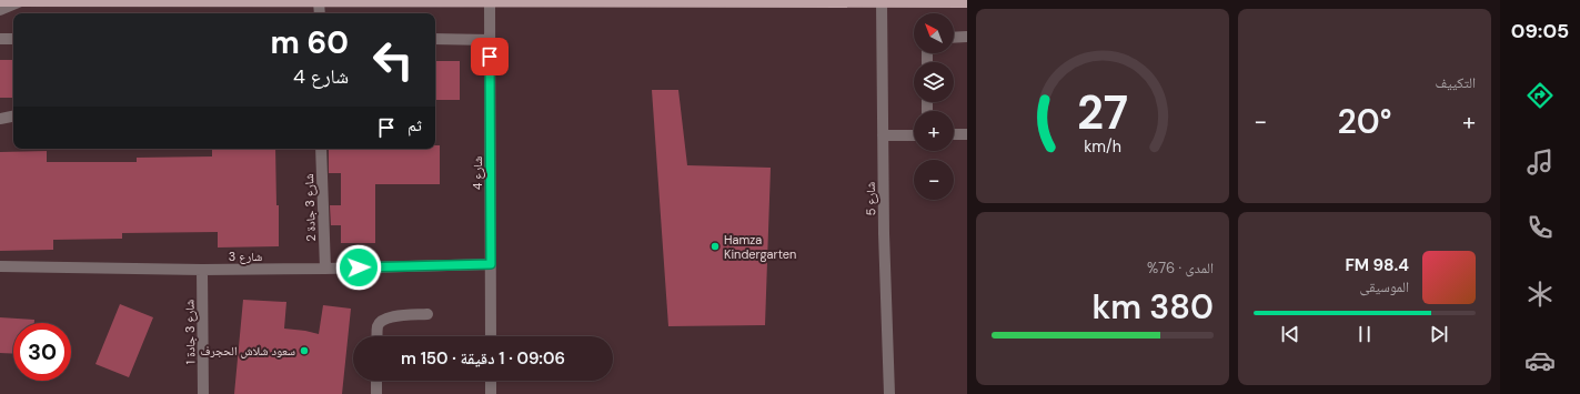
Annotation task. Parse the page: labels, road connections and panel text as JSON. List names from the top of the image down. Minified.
{"streets":{"street":["شارع 4","شارع 5","شارع 3 جادة 2","شارع 3","شارع 3 جادة 1"]},"crossings":[["شارع 4","شارع 3"],["شارع 3 جادة 2","شارع 3"],["شارع 3","شارع 3 جادة 1"]],"places":["Hamza Kindergarten","سعود شلاش الحجرف"],"north":"top left","page":{"tabs":"09:05","tile":["التكييف",["المدى · 76%","380 km"]],"map_buttons":["+","−"],"turn":["60 m","شارع 4"],"heat":["−","20°","+"],"then":"ثم","song":["98.4 FM","الموسيقى"],"limit":"30","trip":"09:06 · 1 دقيقة · 150 m","gauge":["27","km/h"]}}
